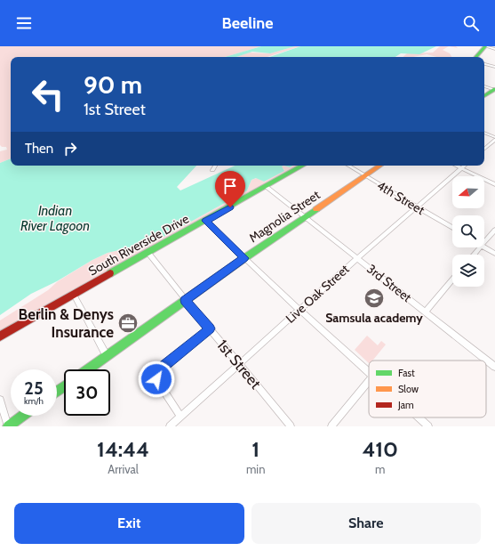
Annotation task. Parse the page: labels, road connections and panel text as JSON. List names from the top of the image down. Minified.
{"streets":{"street":["4th Street","Magnolia Street","South Riverside Drive","3rd Street","Live Oak Street","1st Street"]},"crossings":[["4th Street","Magnolia Street"],["4th Street","Live Oak Street"],["Magnolia Street","3rd Street"],["Magnolia Street","1st Street"],["South Riverside Drive","3rd Street"],["South Riverside Drive","1st Street"],["3rd Street","Live Oak Street"],["Live Oak Street","1st Street"]],"water":["Indian River Lagoon"],"places":{"school or university":["Samsula academy"],"office":["Berlin & Denys Insurance"]},"legend":["Fast","Slow","Jam"],"north":"left","page":{"header":"Beeline","turn":["90 m","1st Street"],"then":"Then","speed":"25 km/h","limit":"30","eta":["14:44","Arrival","1","min","410","m"],"buttons":["Exit","Share"]}}
